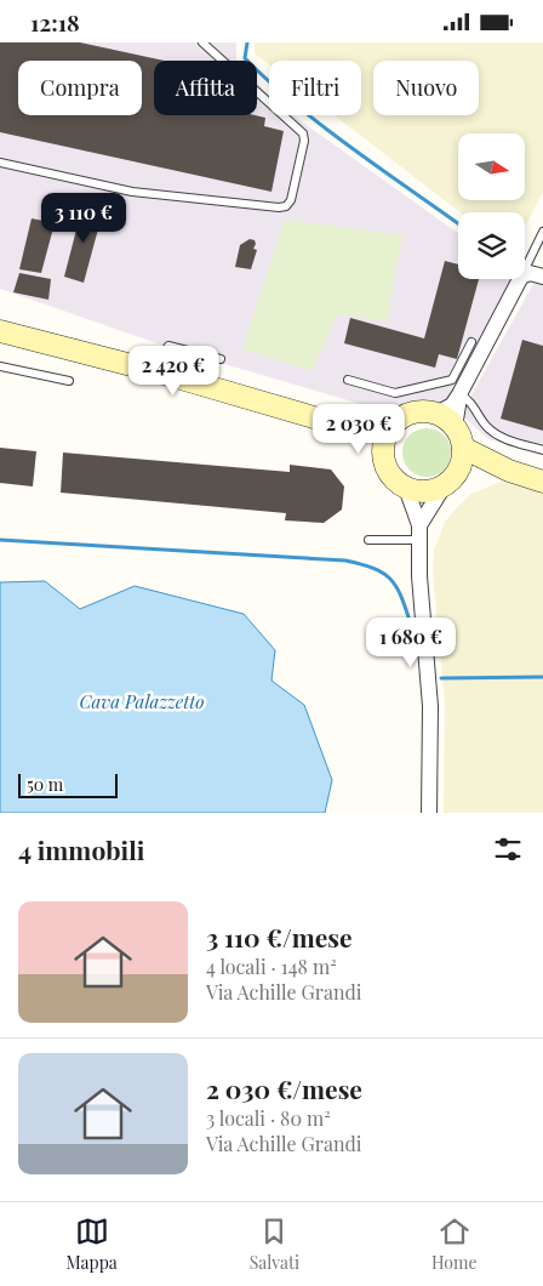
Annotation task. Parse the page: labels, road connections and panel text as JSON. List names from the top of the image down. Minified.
{"water":["Cava Palazzetto"],"scale_bar":"50 m","north":"right","page":{"status":"12:18","chip":["Compra","Affitta","Filtri","Nuovo"],"price":["3 110 €","2 420 €","2 030 €","1 680 €"],"scale":"50 m","heading":"4 immobili","list":[{"name":"3 110 €/mese","note":"4 locali · 148 m² · Via Achille Grandi"},{"name":"2 030 €/mese","note":"3 locali · 80 m² · Via Achille Grandi"}],"tabs":["Mappa","Salvati","Home"]}}
